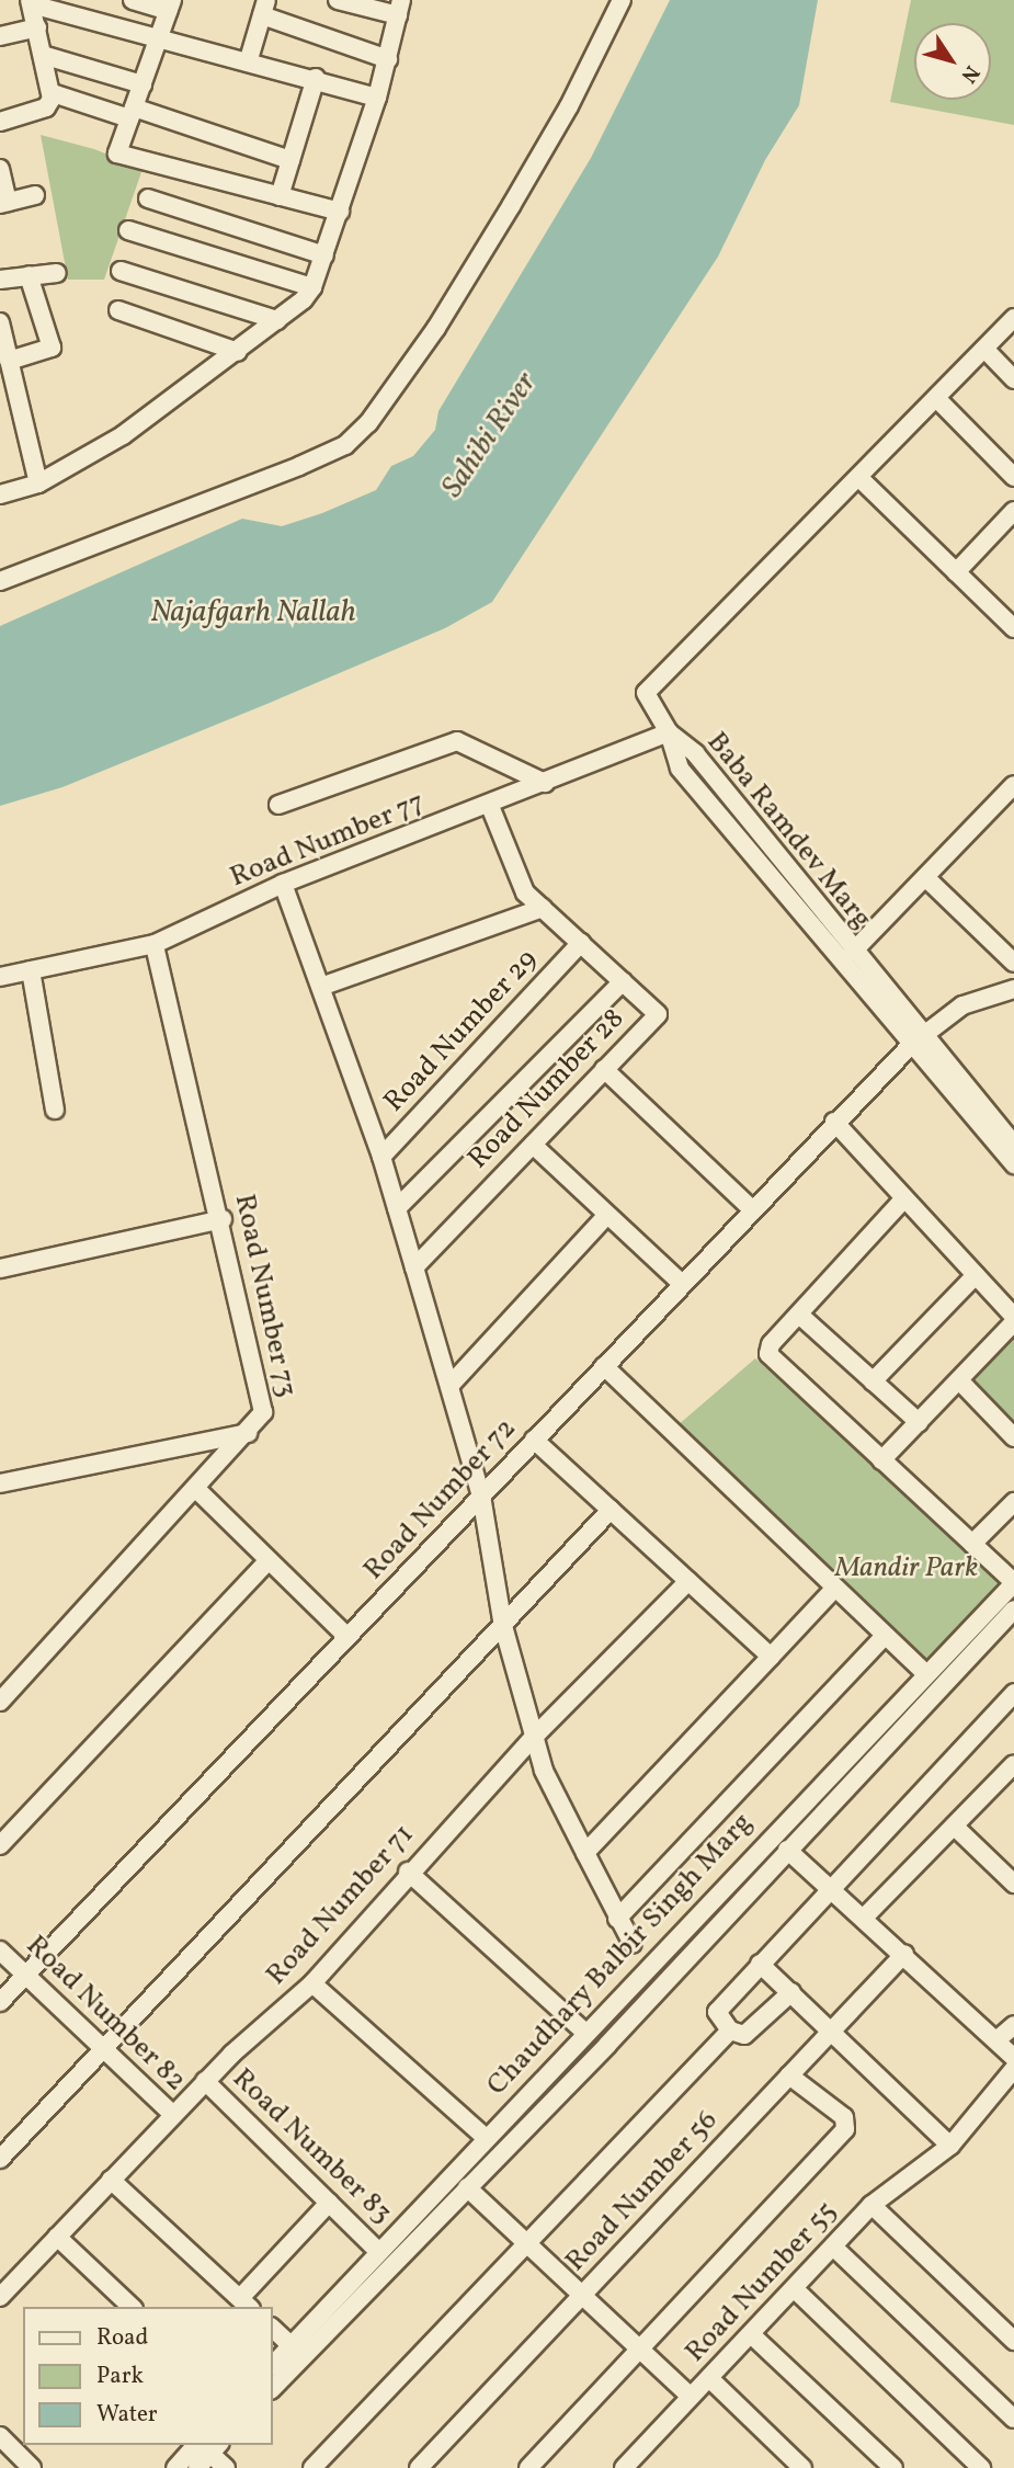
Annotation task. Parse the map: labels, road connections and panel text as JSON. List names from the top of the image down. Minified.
{"streets":{"street":["Baba Ramdev Marg","Road Number 77","Road Number 29","Road Number 28","Road Number 73","Road Number 72","Road Number 71","Chaudhary Balbir Singh Marg","Road Number 82","Road Number 83","Road Number 56","Road Number 55"]},"crossings":[["Baba Ramdev Marg","Road Number 77"],["Baba Ramdev Marg","Road Number 72"],["Road Number 77","Road Number 28"],["Road Number 77","Road Number 73"],["Road Number 29","Road Number 28"],["Road Number 72","Road Number 82"],["Road Number 71","Road Number 82"],["Road Number 71","Road Number 83"],["Chaudhary Balbir Singh Marg","Road Number 83"]],"water":["Sahibi River","Najafgarh Nallah"],"parks":["Mandir Park"],"legend":["Road","Park","Water"],"north":"bottom right"}
